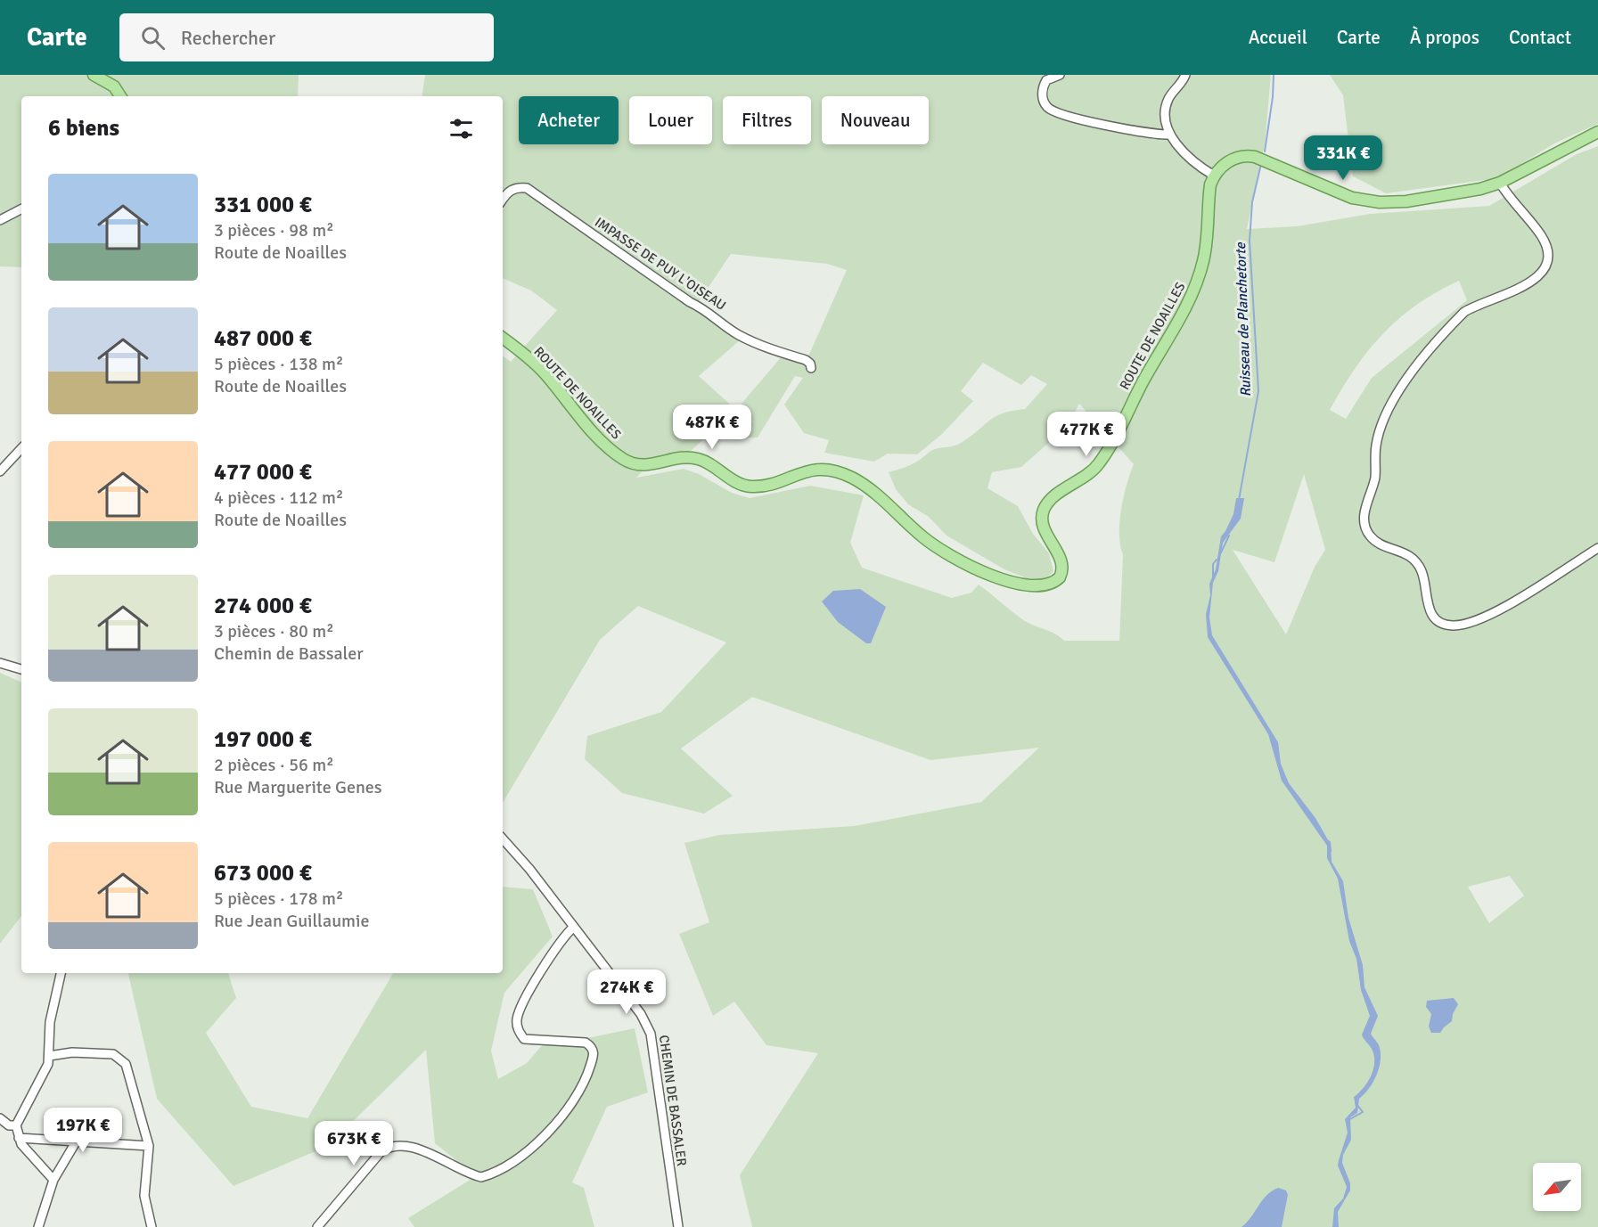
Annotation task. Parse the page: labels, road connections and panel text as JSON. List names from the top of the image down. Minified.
{"streets":{"main road":["ROUTE DE NOAILLES"],"street":["IMPASSE DE PUY L'OISEAU","CHEMIN DE BASSALER"]},"water":["Ruisseau de Planchetorte"],"north":"bottom left","page":{"header":"Carte","search":"Rechercher","nav":["Accueil","Carte","À propos","Contact"],"chip":["Acheter","Louer","Filtres","Nouveau"],"heading":"6 biens","price":["331K €","487K €","477K €","274K €","197K €","673K €"],"list":[{"name":"331 000 €","note":"3 pièces · 98 m² · Route de Noailles"},{"name":"487 000 €","note":"5 pièces · 138 m² · Route de Noailles"},{"name":"477 000 €","note":"4 pièces · 112 m² · Route de Noailles"},{"name":"274 000 €","note":"3 pièces · 80 m² · Chemin de Bassaler"},{"name":"197 000 €","note":"2 pièces · 56 m² · Rue Marguerite Genes"},{"name":"673 000 €","note":"5 pièces · 178 m² · Rue Jean Guillaumie"}]}}
